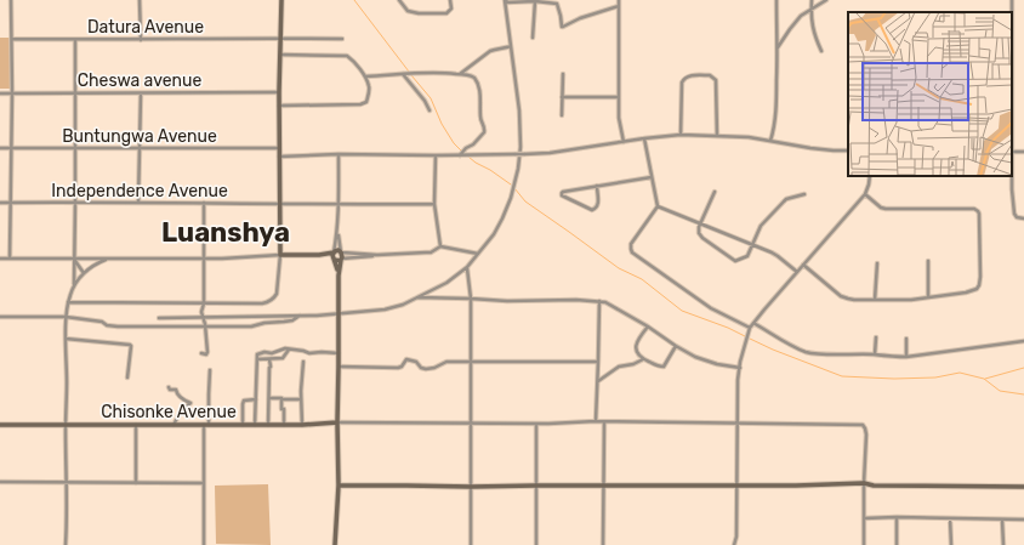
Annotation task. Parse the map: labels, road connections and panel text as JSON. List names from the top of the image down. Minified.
{"streets":{"street":["Datura Avenue","Cheswa avenue","Buntungwa Avenue","Independence Avenue","Chisonke Avenue"]},"districts":["Luanshya"]}
